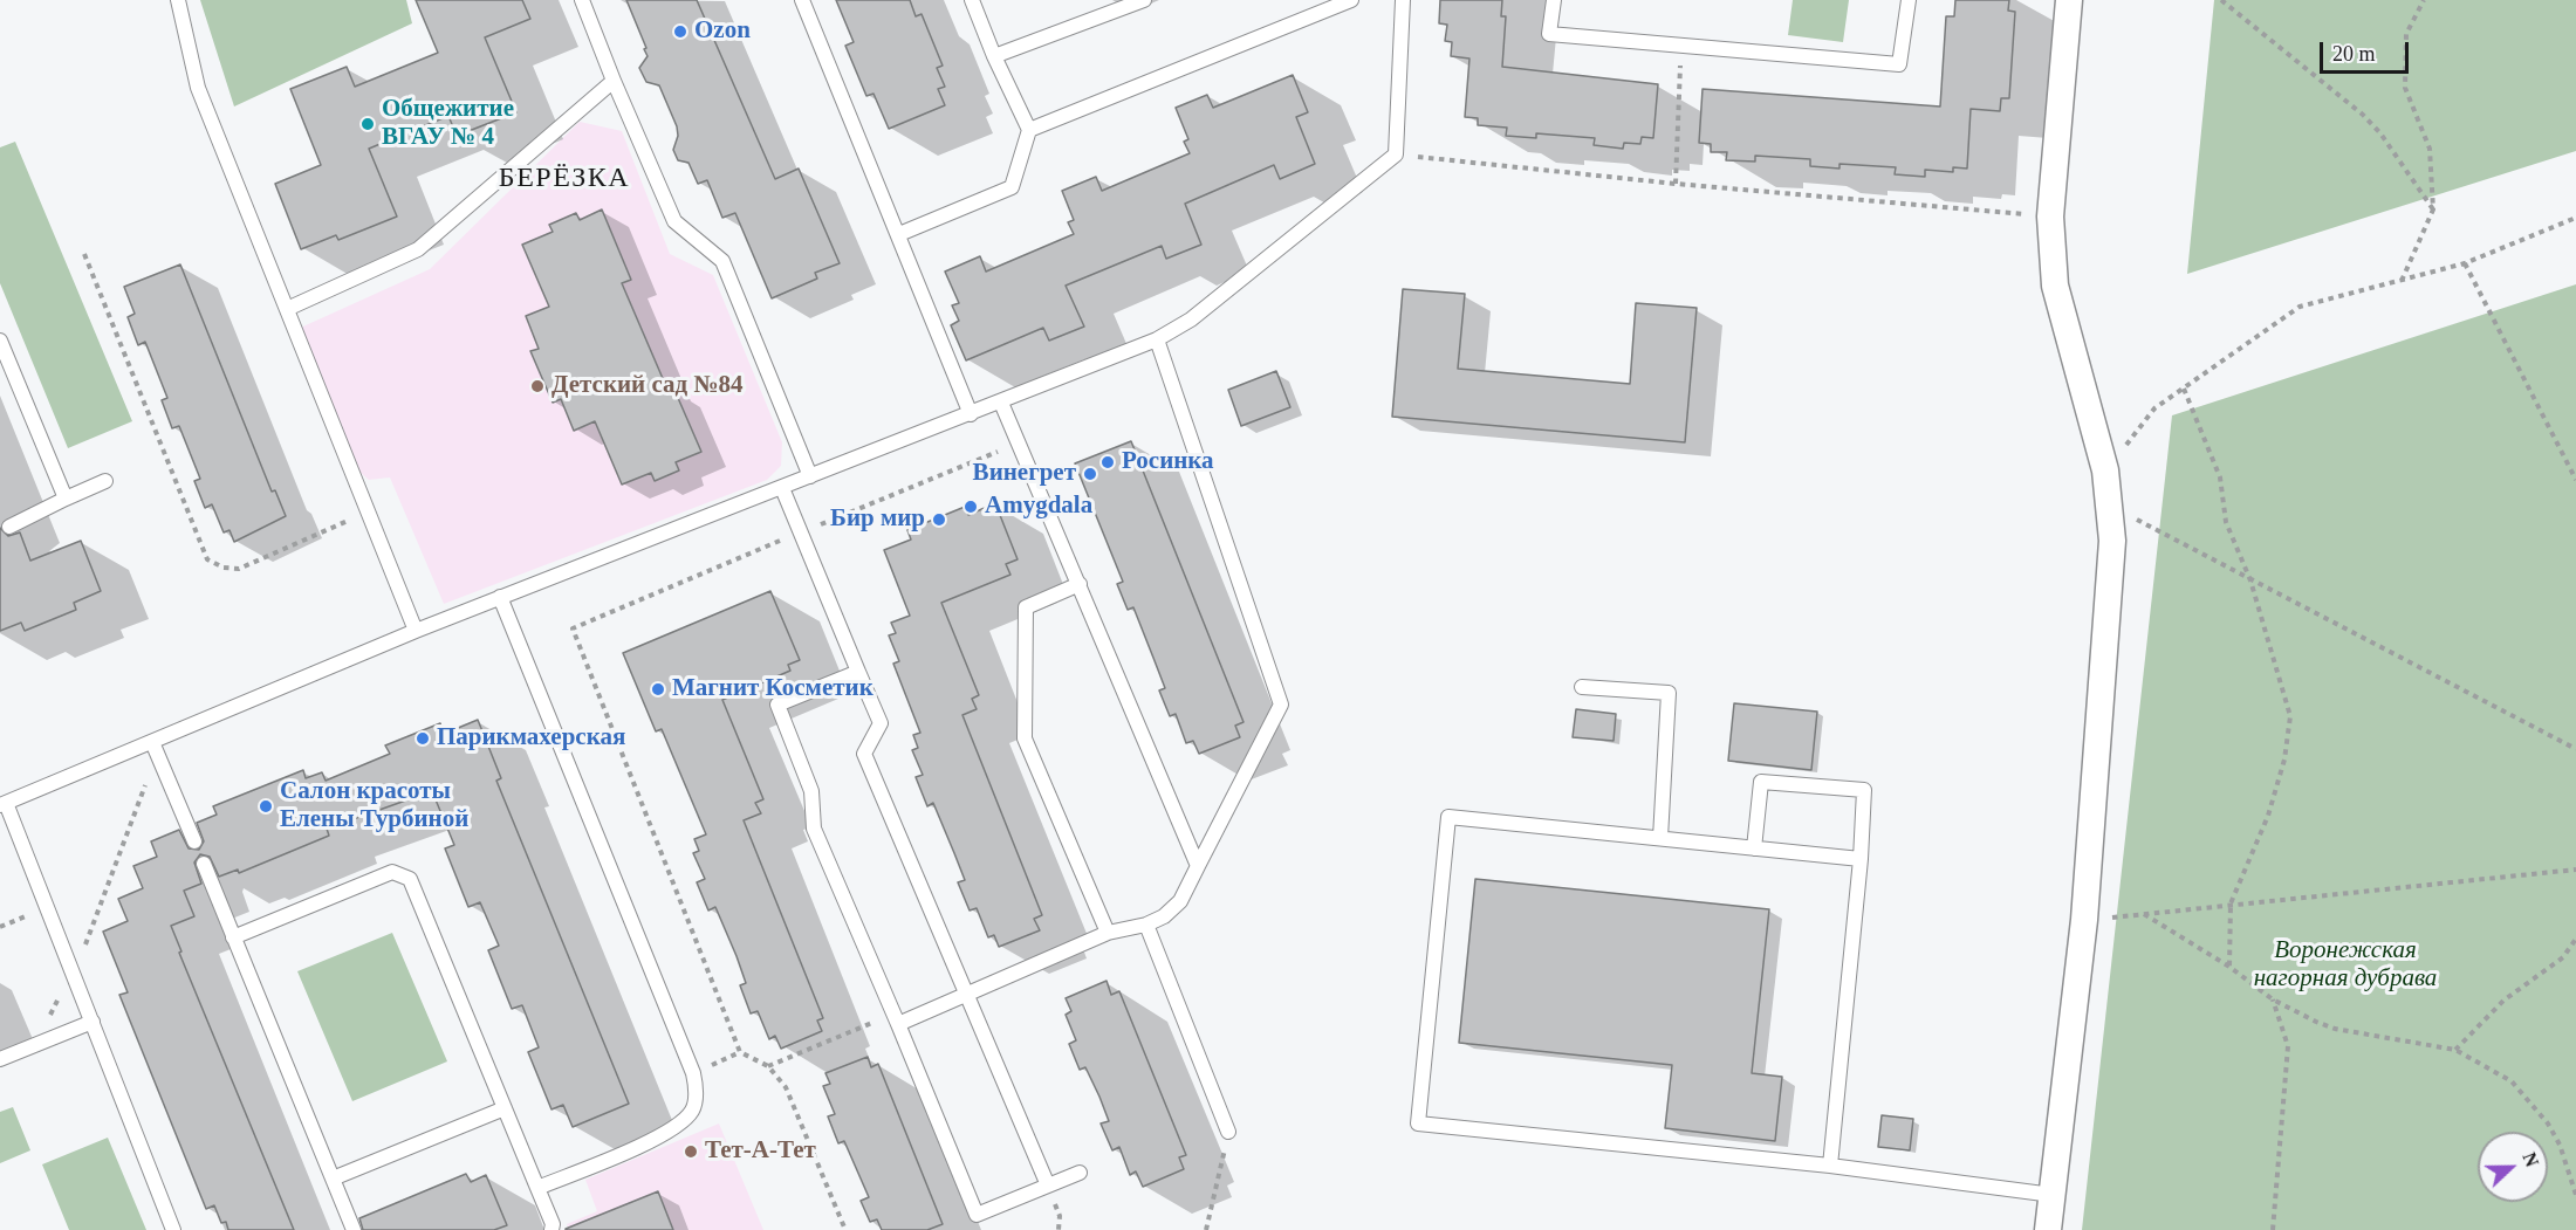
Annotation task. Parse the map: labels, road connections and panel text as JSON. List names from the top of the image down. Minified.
{"districts":["БЕРЁЗКА"],"parks":["Воронежская нагорная дубрава"],"places":["Ozon","Общежитие ВГАУ № 4","Детский сад №84","Росинка","Винегрет","Amygdala","Бир мир","Магнит Косметик","Парикмахерская","Салон красоты Елены Турбиной","Тет-А-Тет"],"scale_bar":"20 m","north":"right"}
